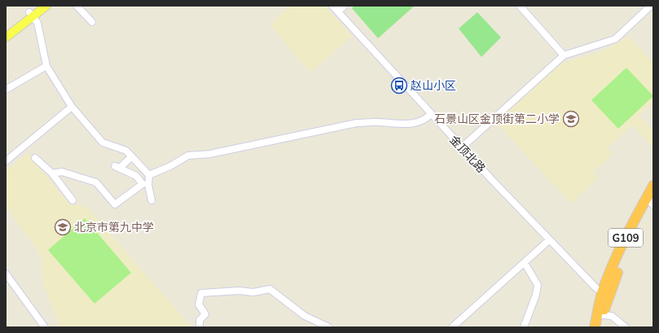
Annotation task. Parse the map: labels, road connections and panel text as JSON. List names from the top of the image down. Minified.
{"streets":{"highway":["G109"],"street":["金顶北路"]},"crossings":[["金顶北路","G109"]],"places":{"bus stop":["赵山小区"],"school or university":["石景山区金顶街第二小学","北京市第九中学"]}}
